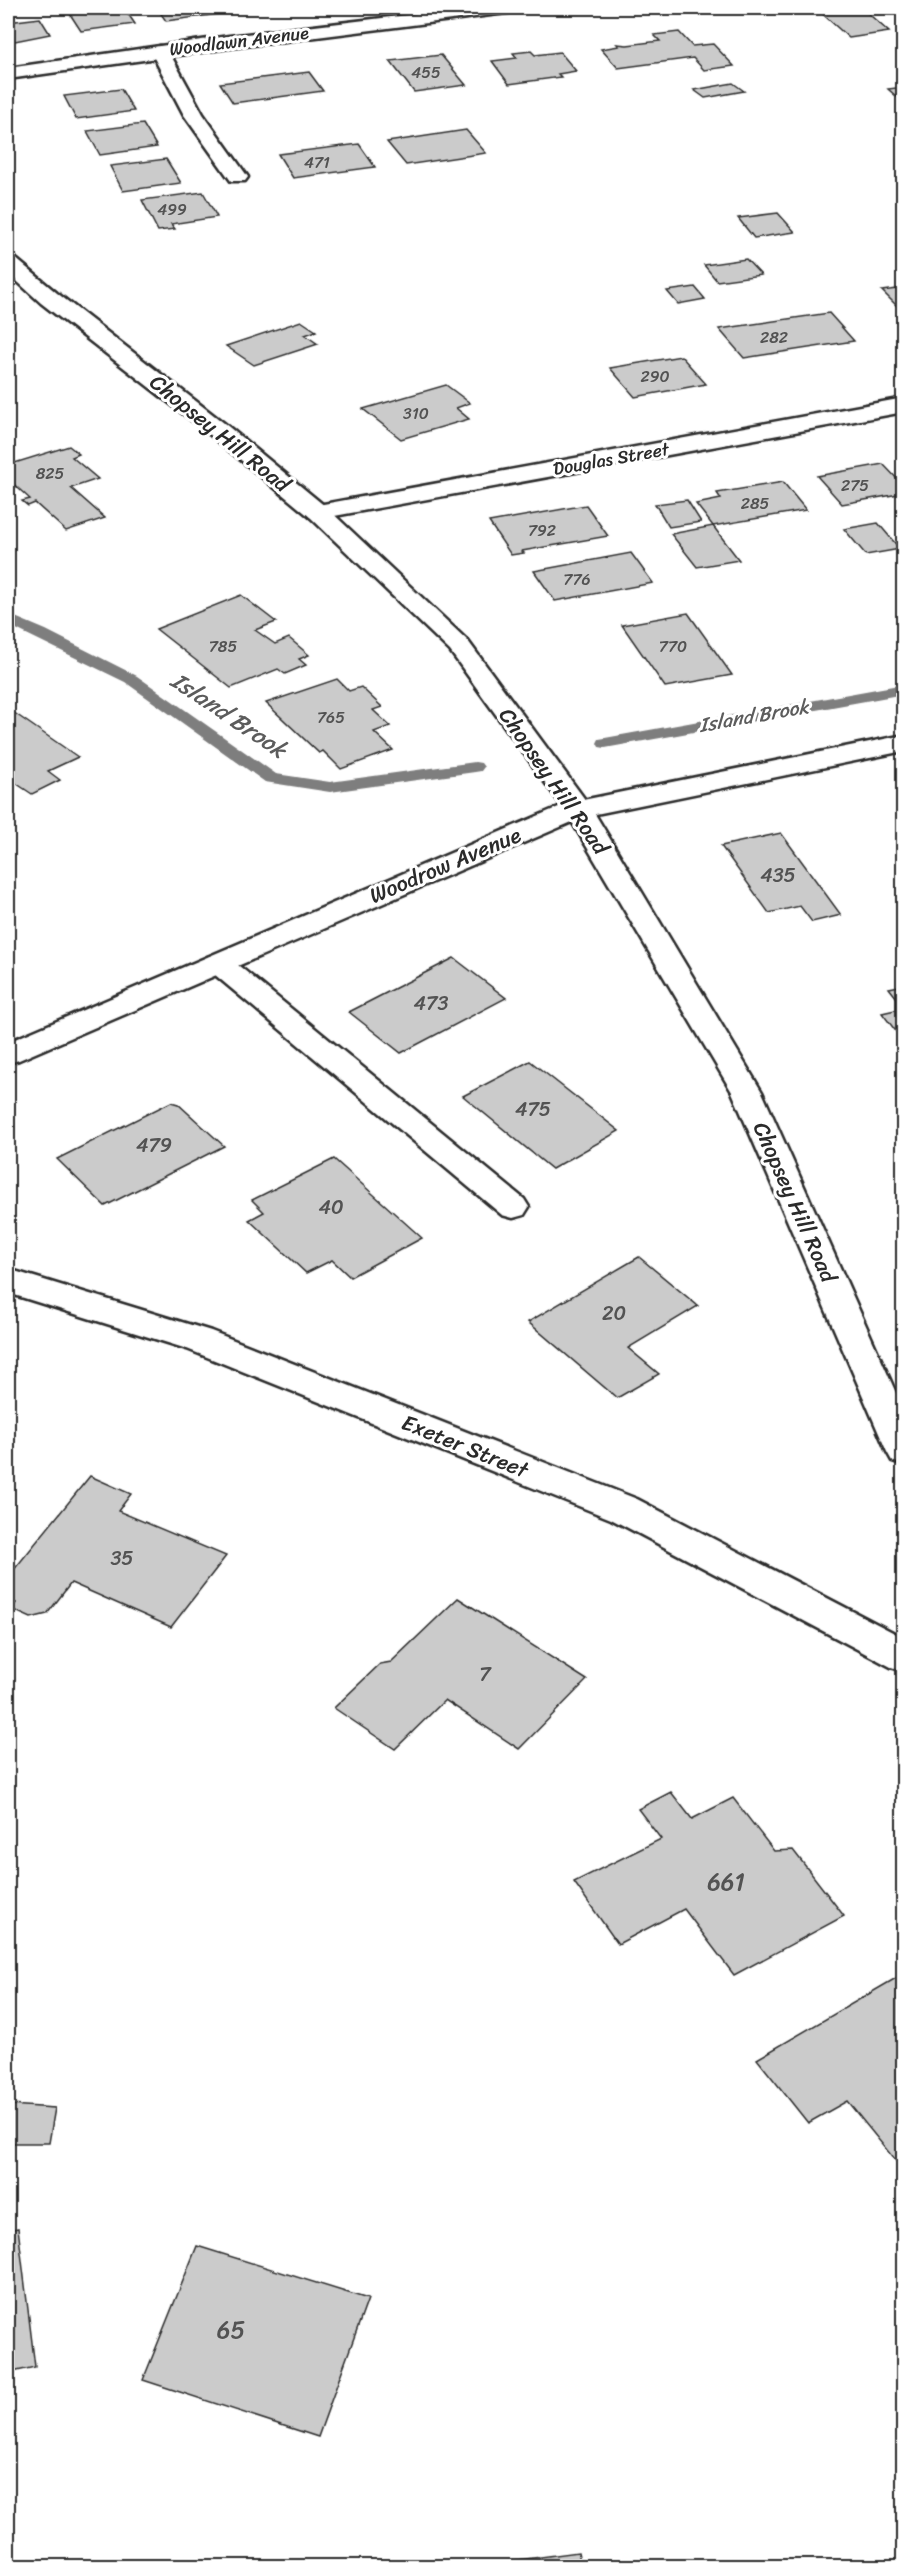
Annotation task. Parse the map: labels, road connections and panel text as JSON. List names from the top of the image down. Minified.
{"streets":{"street":["Woodlawn Avenue","Chopsey Hill Road","Douglas Street","Woodrow Avenue","Exeter Street"]},"crossings":[["Chopsey Hill Road","Douglas Street"],["Chopsey Hill Road","Woodrow Avenue"]],"water":["Island Brook"],"house_numbers":["455","471","499","282","290","310","825","275","285","792","776","785","770","765","435","473","475","479","40","20","35","7","661","65"]}
